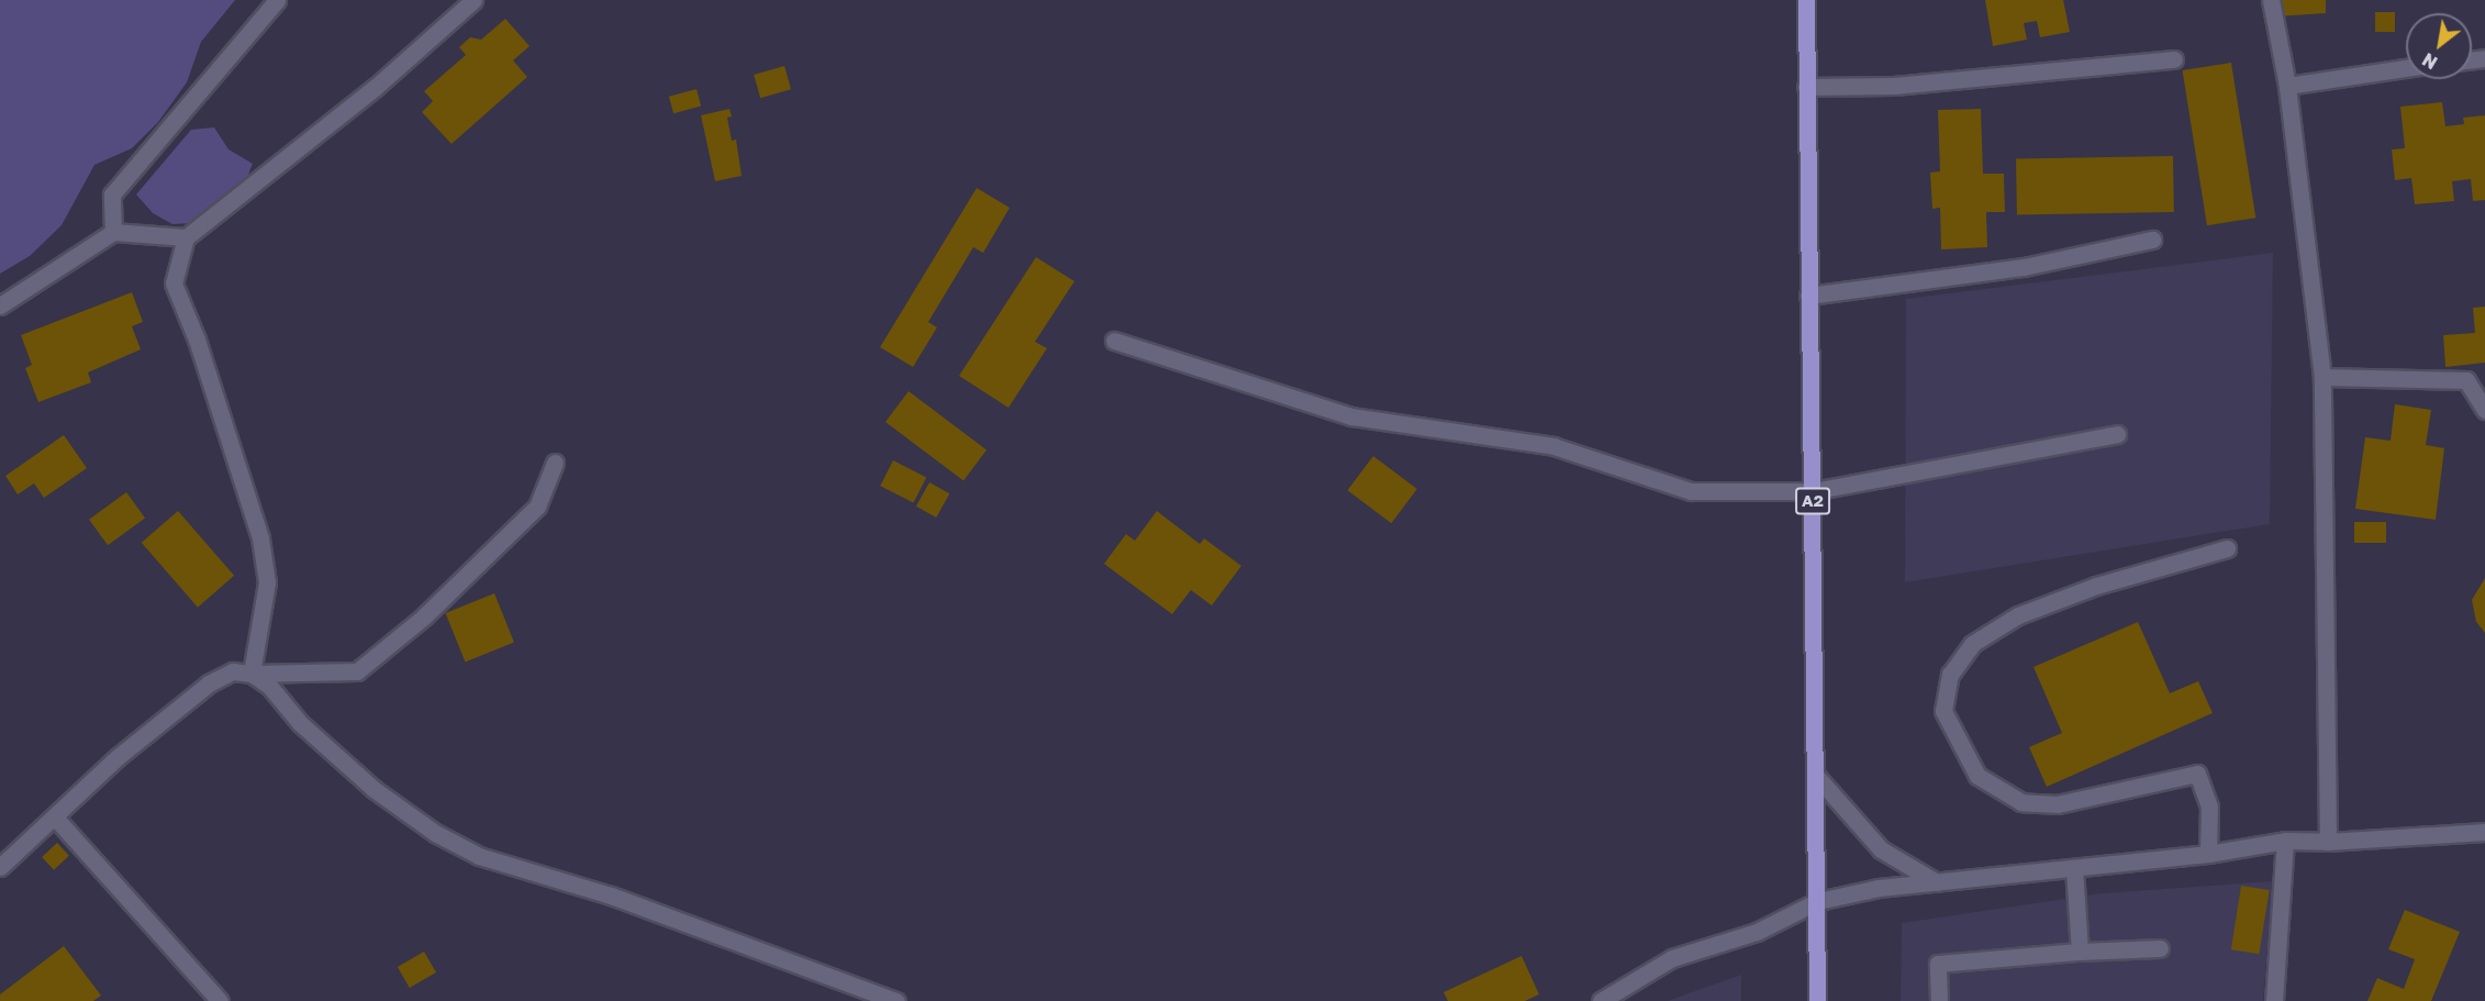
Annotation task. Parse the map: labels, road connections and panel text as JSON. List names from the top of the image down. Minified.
{"streets":{"main road":["A2"]},"north":"bottom left"}
